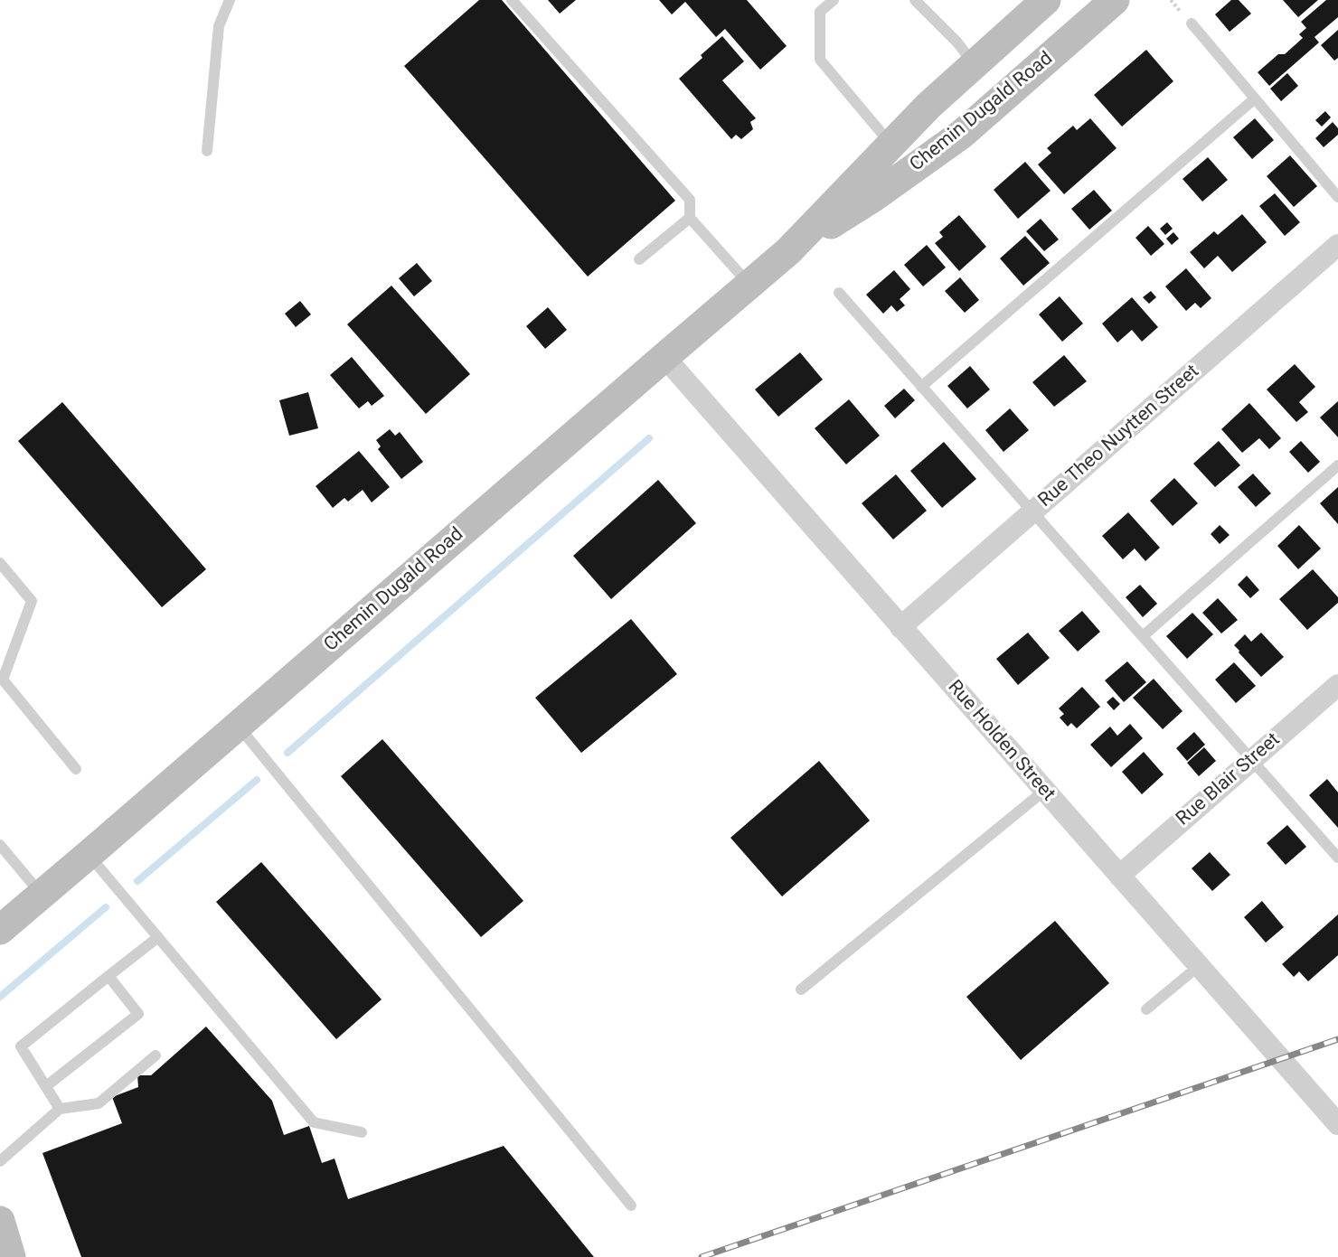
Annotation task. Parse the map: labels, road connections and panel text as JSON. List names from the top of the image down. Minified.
{"streets":{"street":["Chemin Dugald Road","Rue Theo Nuytten Street","Rue Holden Street","Rue Blair Street"]},"crossings":[["Chemin Dugald Road","Rue Holden Street"],["Rue Theo Nuytten Street","Rue Holden Street"],["Rue Holden Street","Rue Blair Street"]]}
